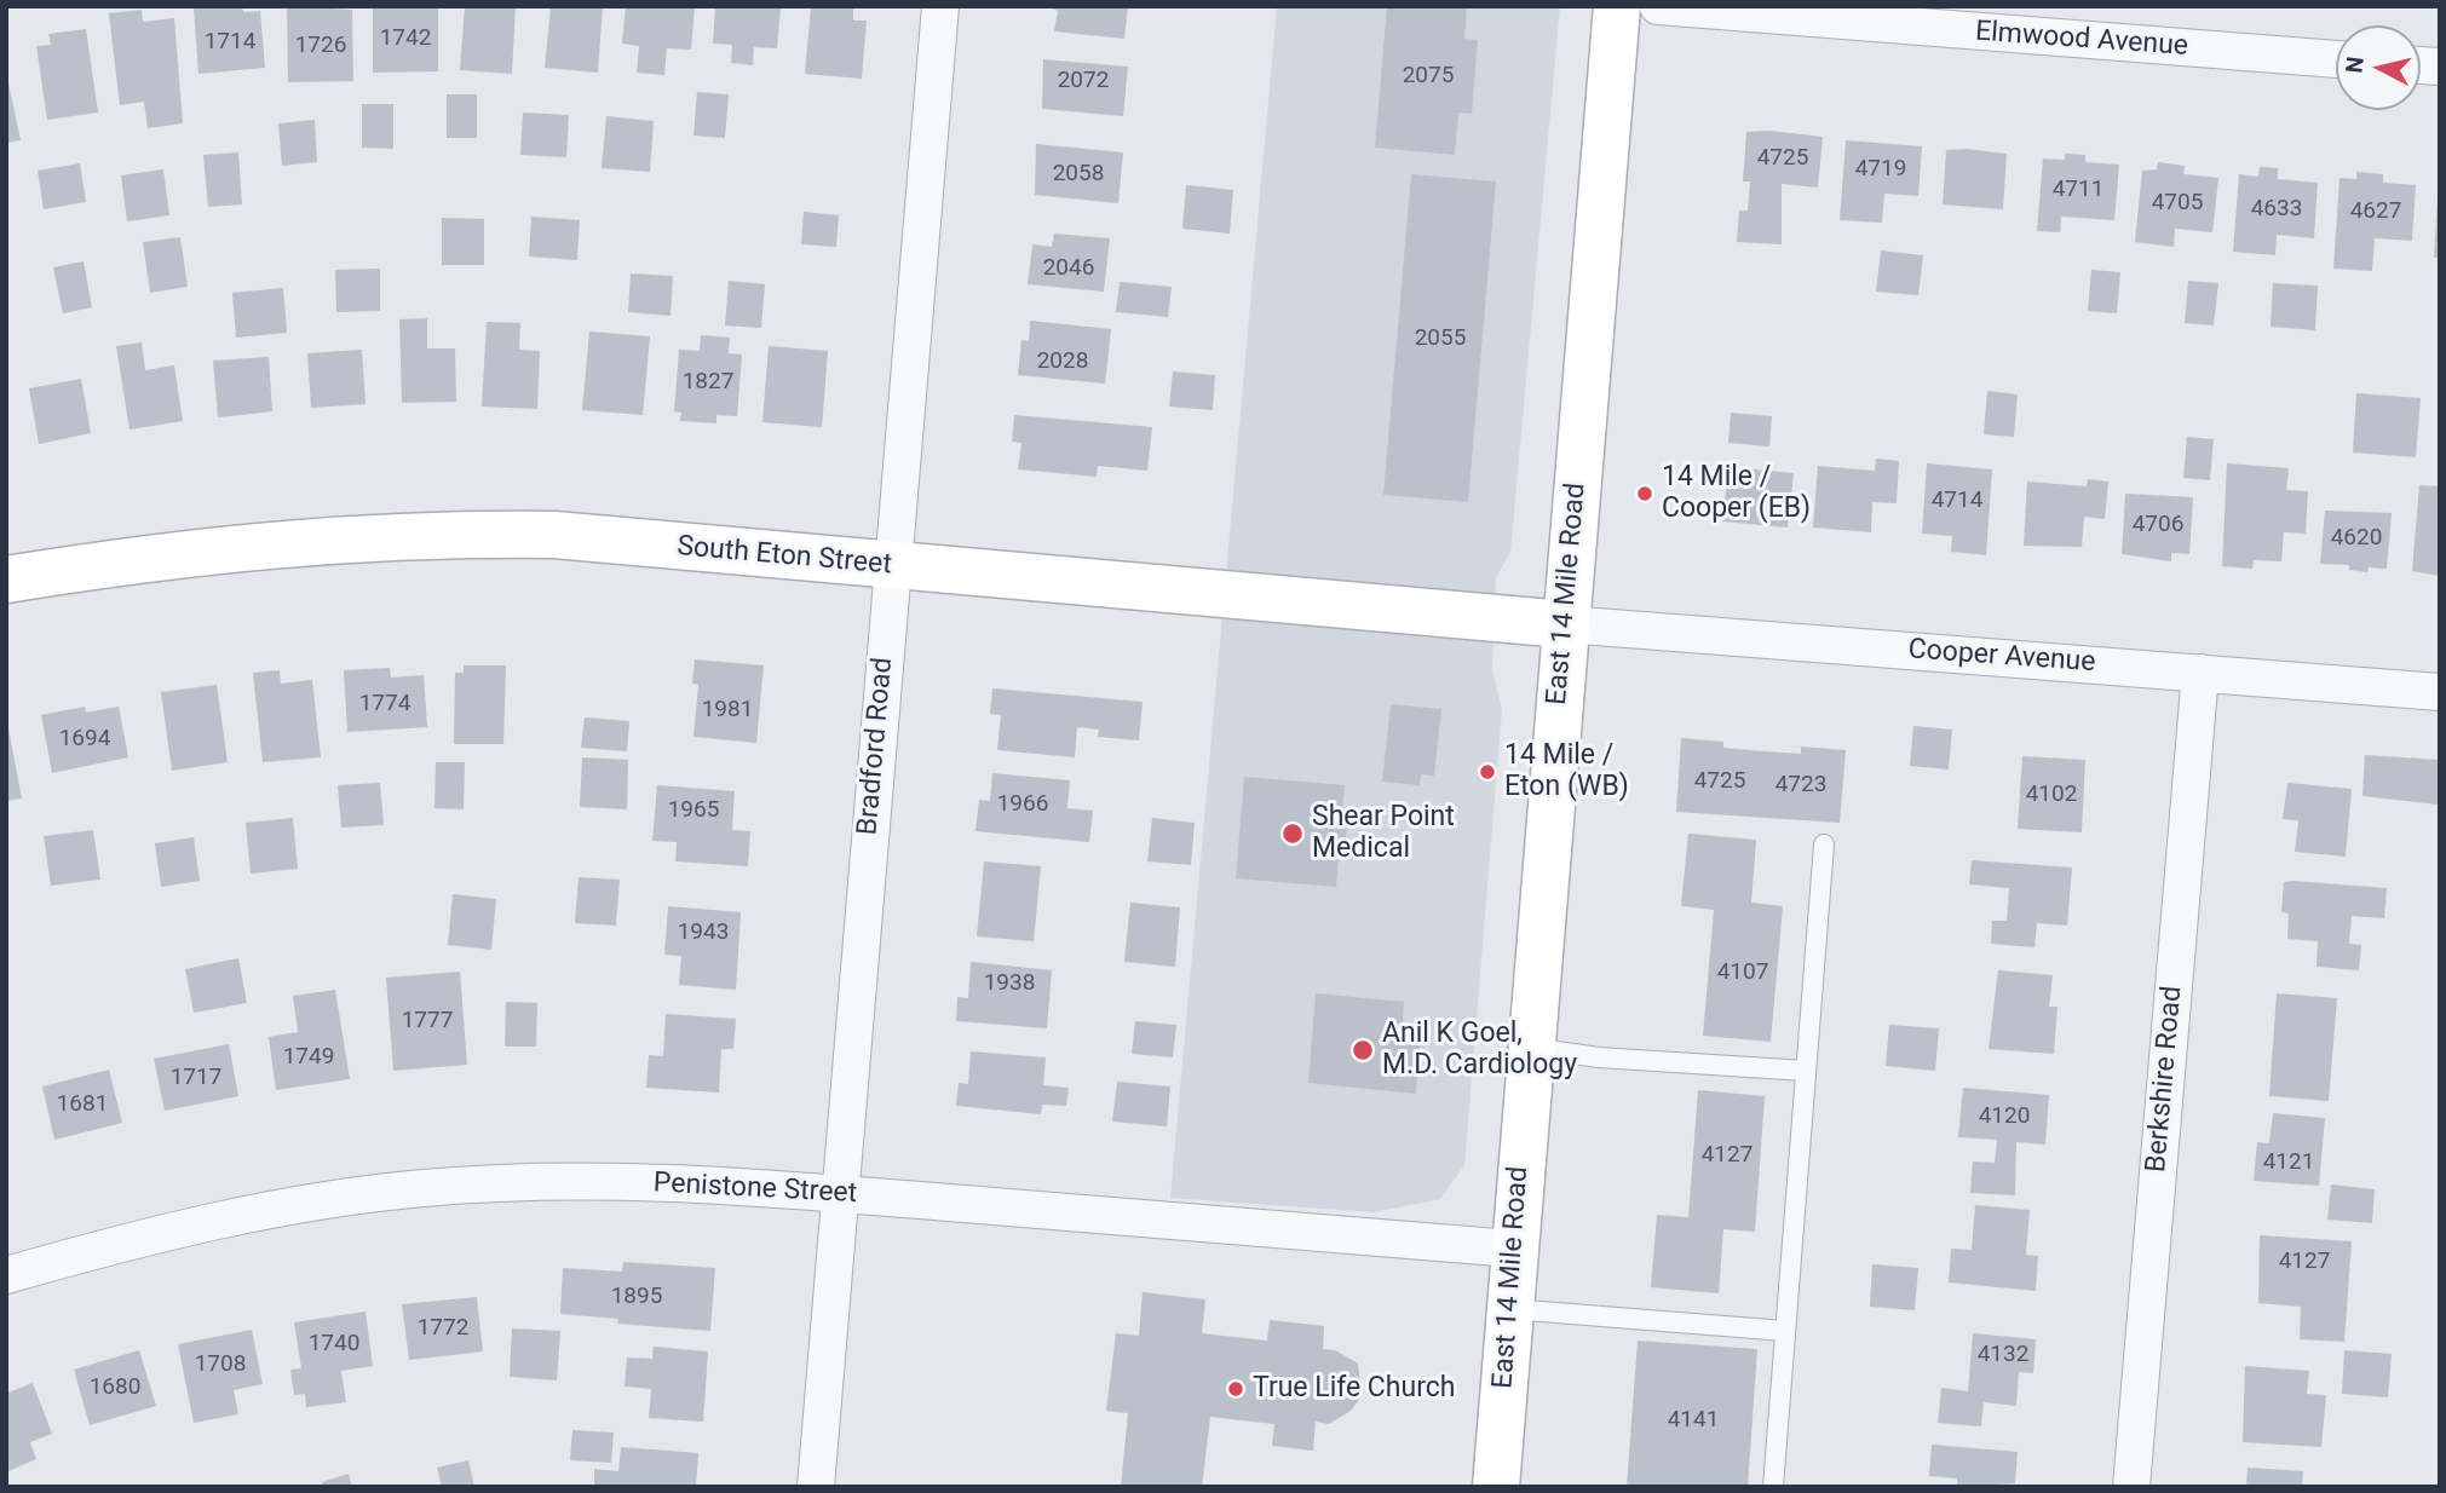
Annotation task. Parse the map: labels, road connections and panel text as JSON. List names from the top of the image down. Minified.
{"streets":{"street":["Elmwood Avenue","South Eton Street","East 14 Mile Road","Cooper Avenue","Bradford Road","Berkshire Road","Penistone Street"]},"crossings":[["South Eton Street","East 14 Mile Road"],["South Eton Street","Cooper Avenue"],["South Eton Street","Bradford Road"],["East 14 Mile Road","Cooper Avenue"],["East 14 Mile Road","Penistone Street"],["Cooper Avenue","Berkshire Road"],["Bradford Road","Penistone Street"]],"places":["14 Mile / Cooper (EB)","14 Mile / Eton (WB)","Shear Point Medical","Anil K Goel, M.D. Cardiology","True Life Church"],"house_numbers":["1742","1714","1726","2075","2072","4725","4719","2058","4711","4705","4633","4627","2046","2055","2028","1827","4714","4706","4620","1774","1981","1694","4725","4723","4102","1966","1965","1943","4107","1938","1777","1749","1717","1681","4120","4127","4121","4127","1895","1772","1740","4132","1708","1680","4141"],"north":"left"}
